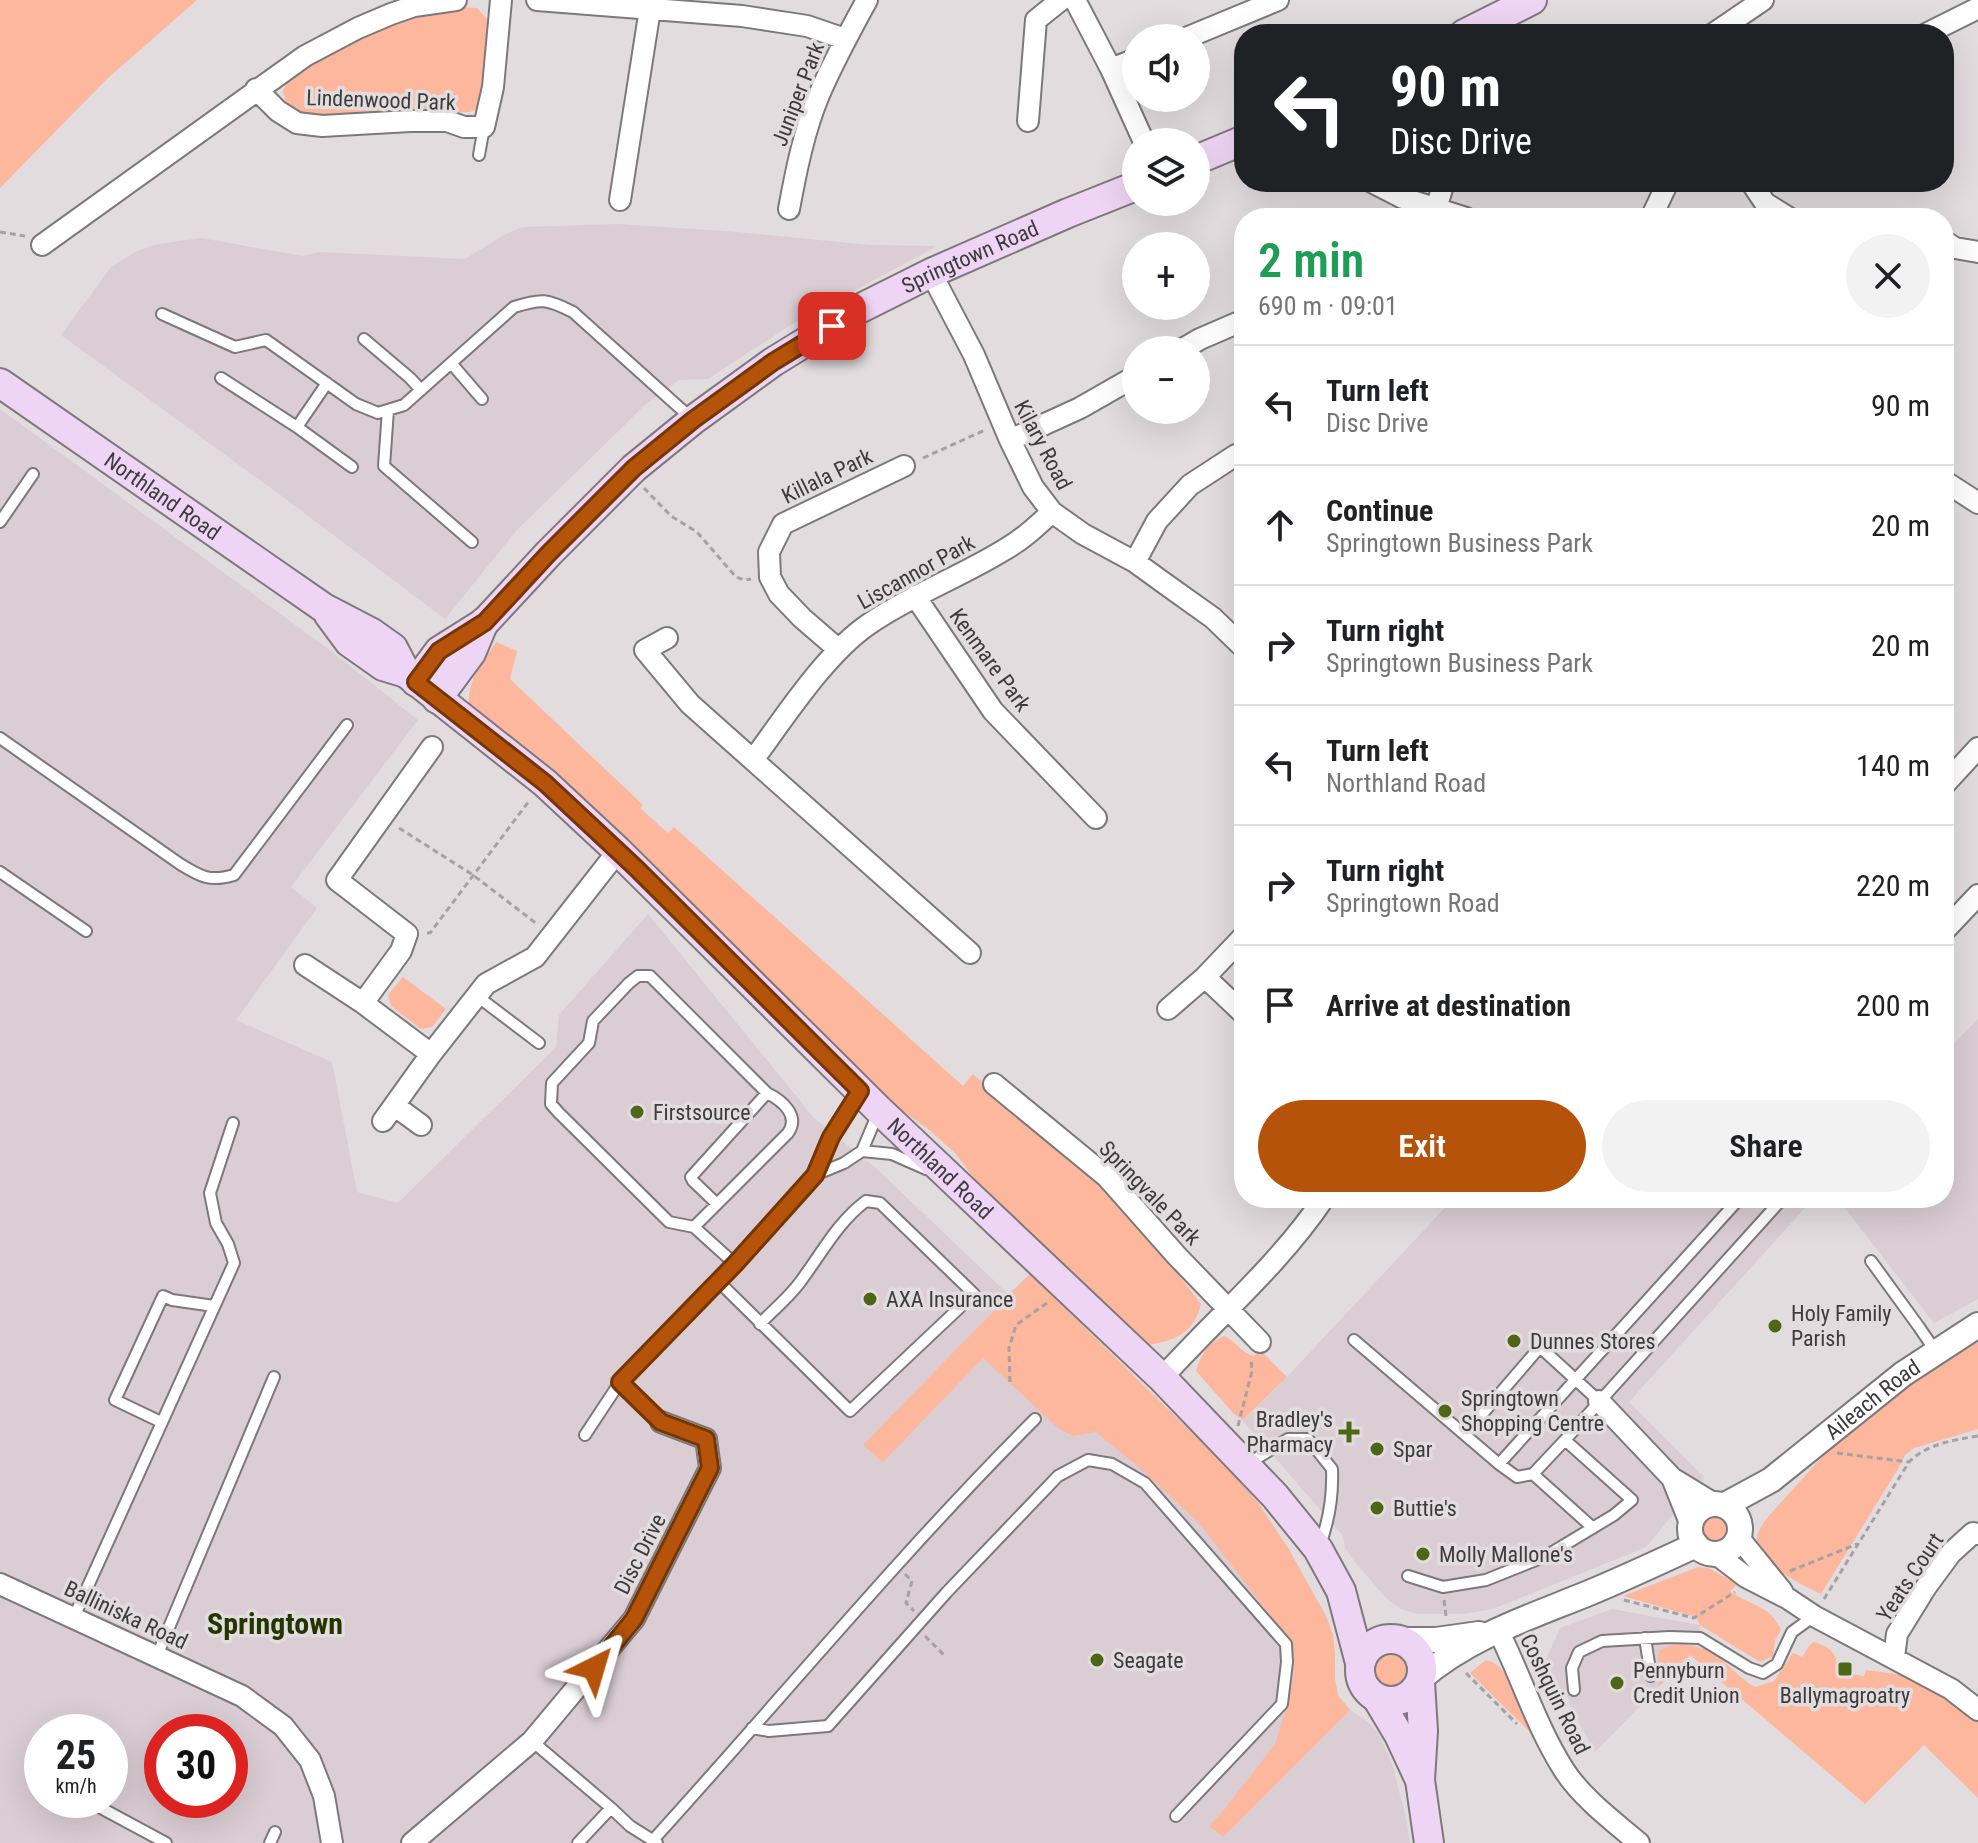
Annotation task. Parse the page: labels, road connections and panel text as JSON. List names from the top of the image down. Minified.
{"streets":{"main road":["Springtown Road","Northland Road"],"street":["Juniper Park","Lindenwood Park","Kilary Road","Killala Park","Liscannor Park","Kenmare Park","Springvale Park","Aileach Road","Disc Drive","Yeats Court","Balliniska Road","Coshquin Road"]},"crossings":[["Springtown Road","Kilary Road"],["Springtown Road","Northland Road"],["Kilary Road","Liscannor Park"],["Liscannor Park","Kenmare Park"]],"districts":["Springtown"],"places":{"other":["Firstsource","AXA Insurance","Holy Family Parish","Dunnes Stores","Springtown Shopping Centre","Spar","Buttie's","Molly Mallone's","Seagate","Pennyburn Credit Union"],"health":["Bradley's Pharmacy"],"transit":["Ballymagroatry"]},"page":{"map_buttons":["+","−"],"turn":["90 m","Disc Drive"],"heading":["2 min","690 m · 09:01"],"list":[{"name":"Turn left","note":"Disc Drive","value":"90 m"},{"name":"Continue","note":"Springtown Business Park","value":"20 m"},{"name":"Turn right","note":"Springtown Business Park","value":"20 m"},{"name":"Turn left","note":"Northland Road","value":"140 m"},{"name":"Turn right","note":"Springtown Road","value":"220 m"},{"name":"Arrive at destination","value":"200 m"}],"buttons":["Exit","Share"],"speed":"25 km/h","limit":"30"}}
